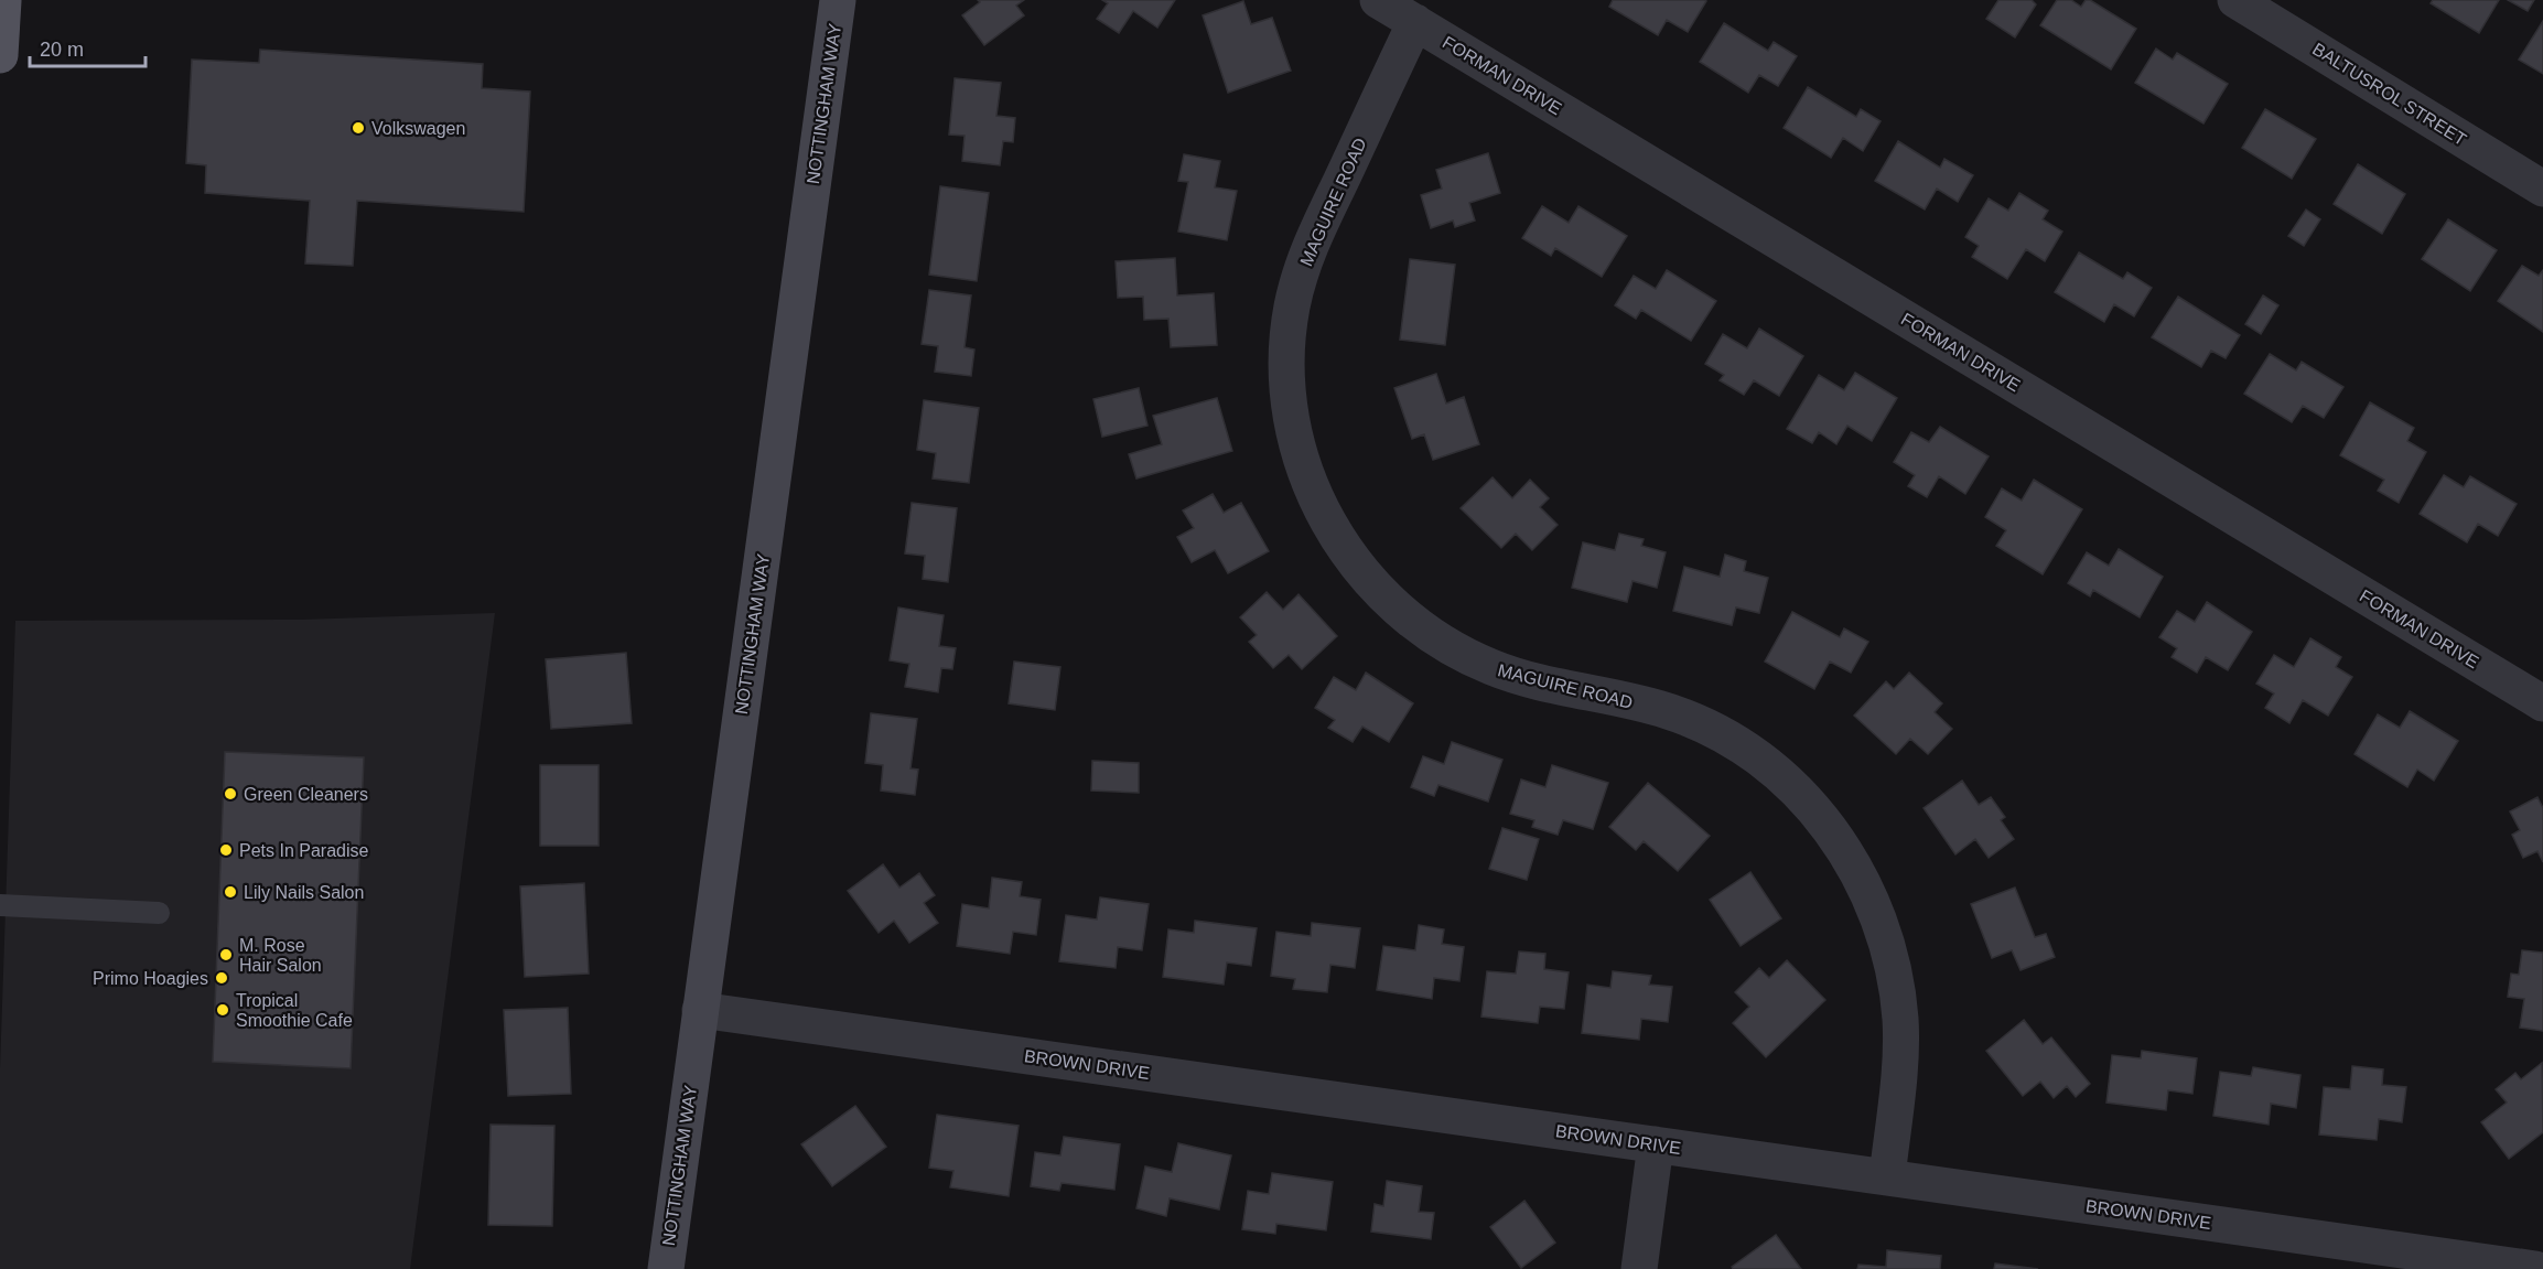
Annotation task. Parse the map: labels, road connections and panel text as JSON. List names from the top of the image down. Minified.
{"streets":{"street":["FORMAN DRIVE","BALTUSROL STREET","NOTTINGHAM WAY","MAGUIRE ROAD","BROWN DRIVE"]},"crossings":[["FORMAN DRIVE","MAGUIRE ROAD"],["NOTTINGHAM WAY","BROWN DRIVE"],["MAGUIRE ROAD","BROWN DRIVE"]],"places":["Volkswagen","Green Cleaners","Pets In Paradise","Lily Nails Salon","M. Rose Hair Salon","Primo Hoagies","Tropical Smoothie Cafe"],"scale_bar":"20 m"}
